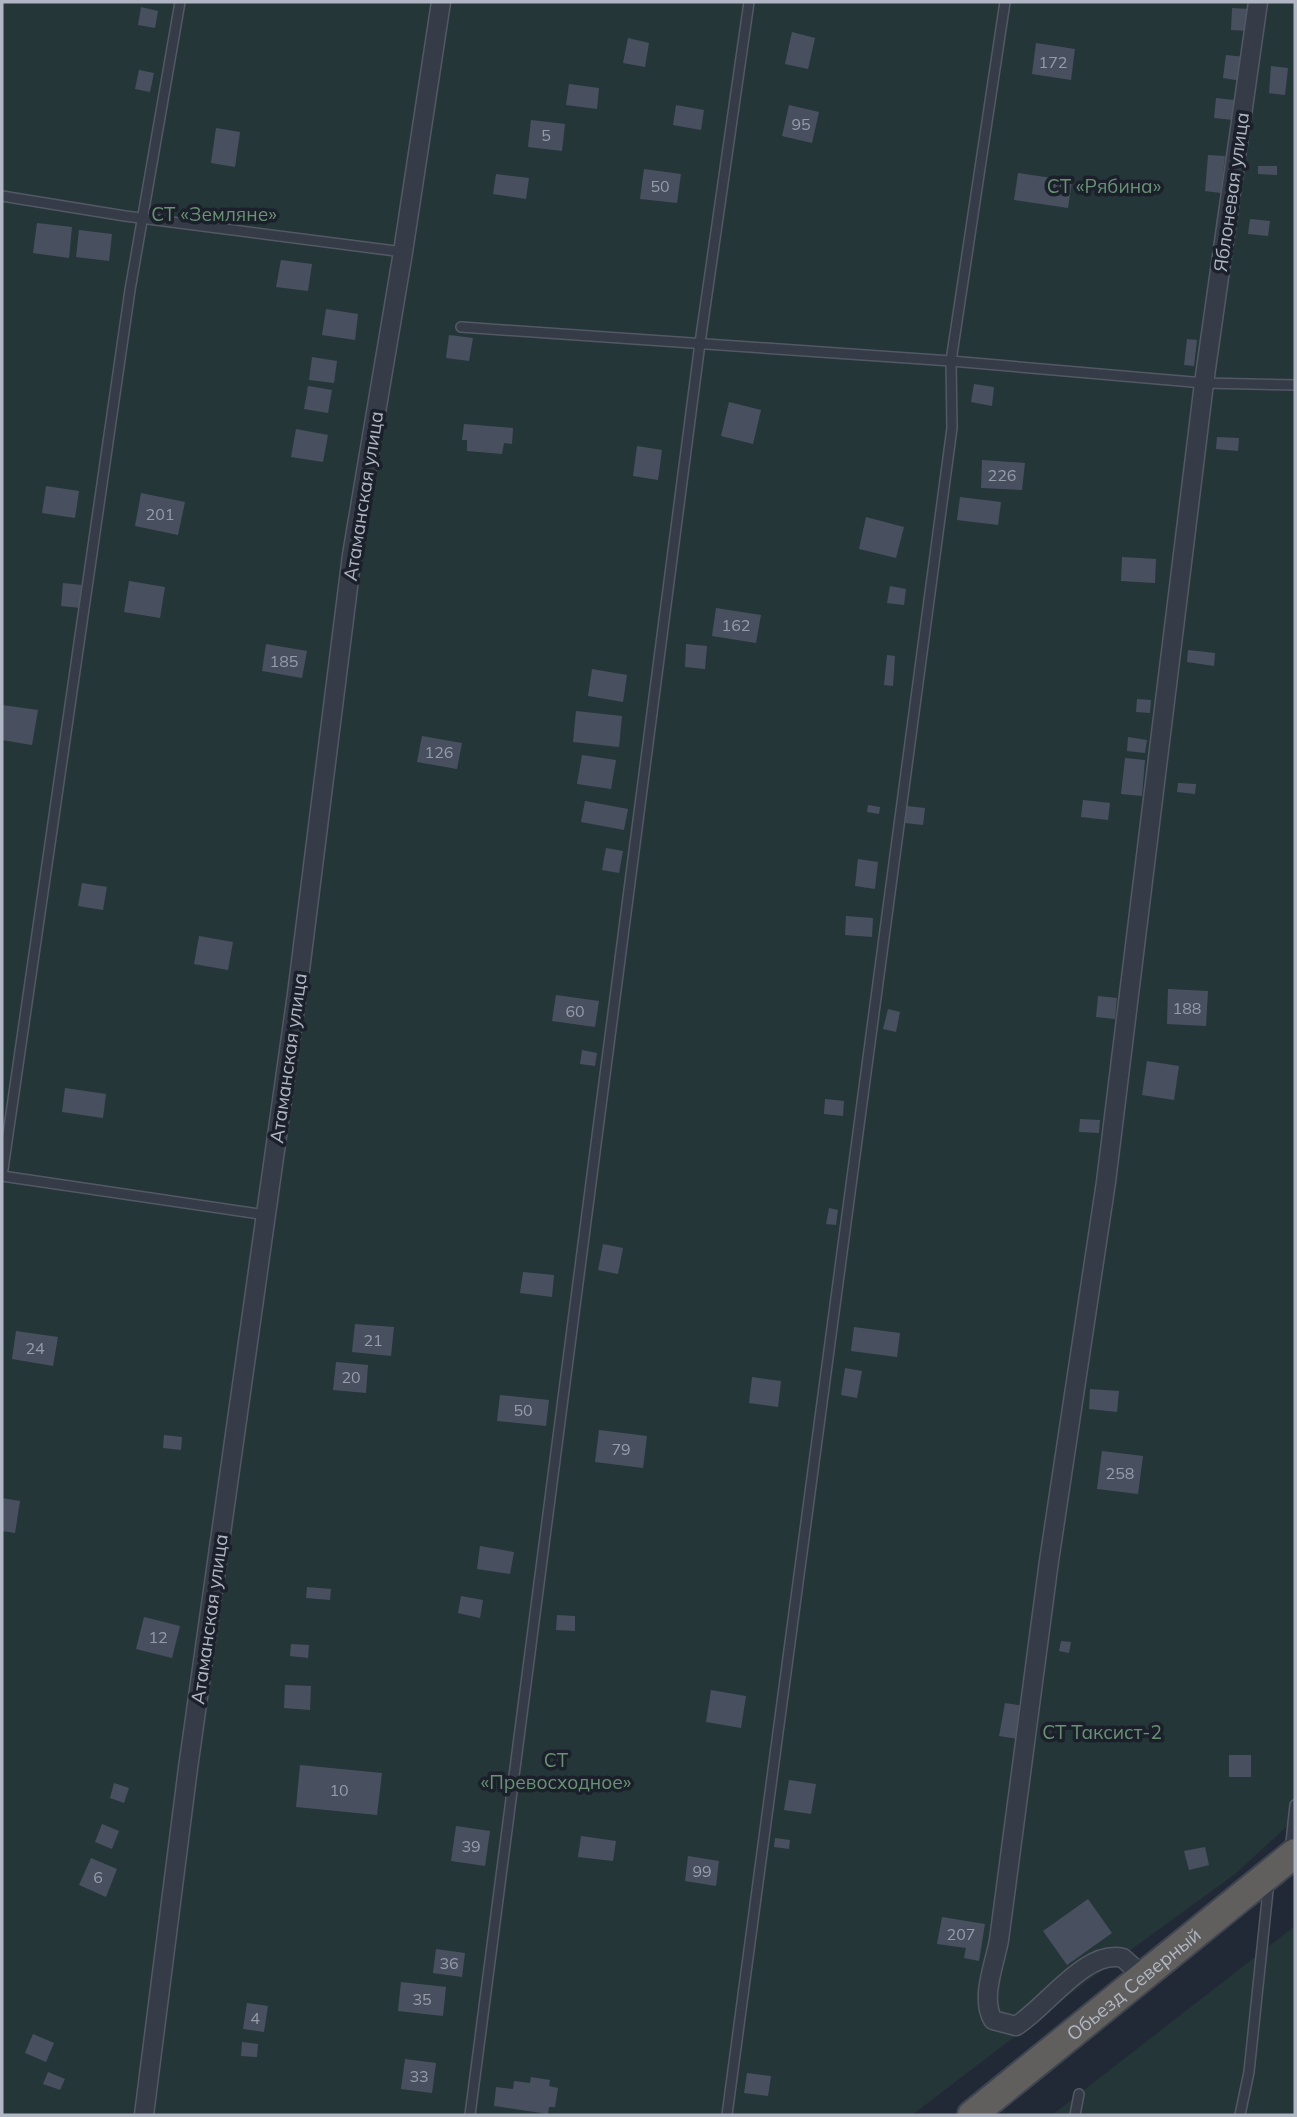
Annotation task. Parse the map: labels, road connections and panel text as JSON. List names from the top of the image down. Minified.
{"streets":{"highway":["Обьезд Северный"],"street":["Яблоневая улица","Атаманская улица"]},"crossings":[["Яблоневая улица","Обьезд Северный"]],"parks":["СТ «Рябина»","СТ «Земляне»","СТ Таксист-2","СТ «Превосходное»"],"house_numbers":["172","95","5","50","226","201","162","185","126","188","60","21","24","20","50","79","258","12","10","39","99","6","207","36","35","4","33"]}
